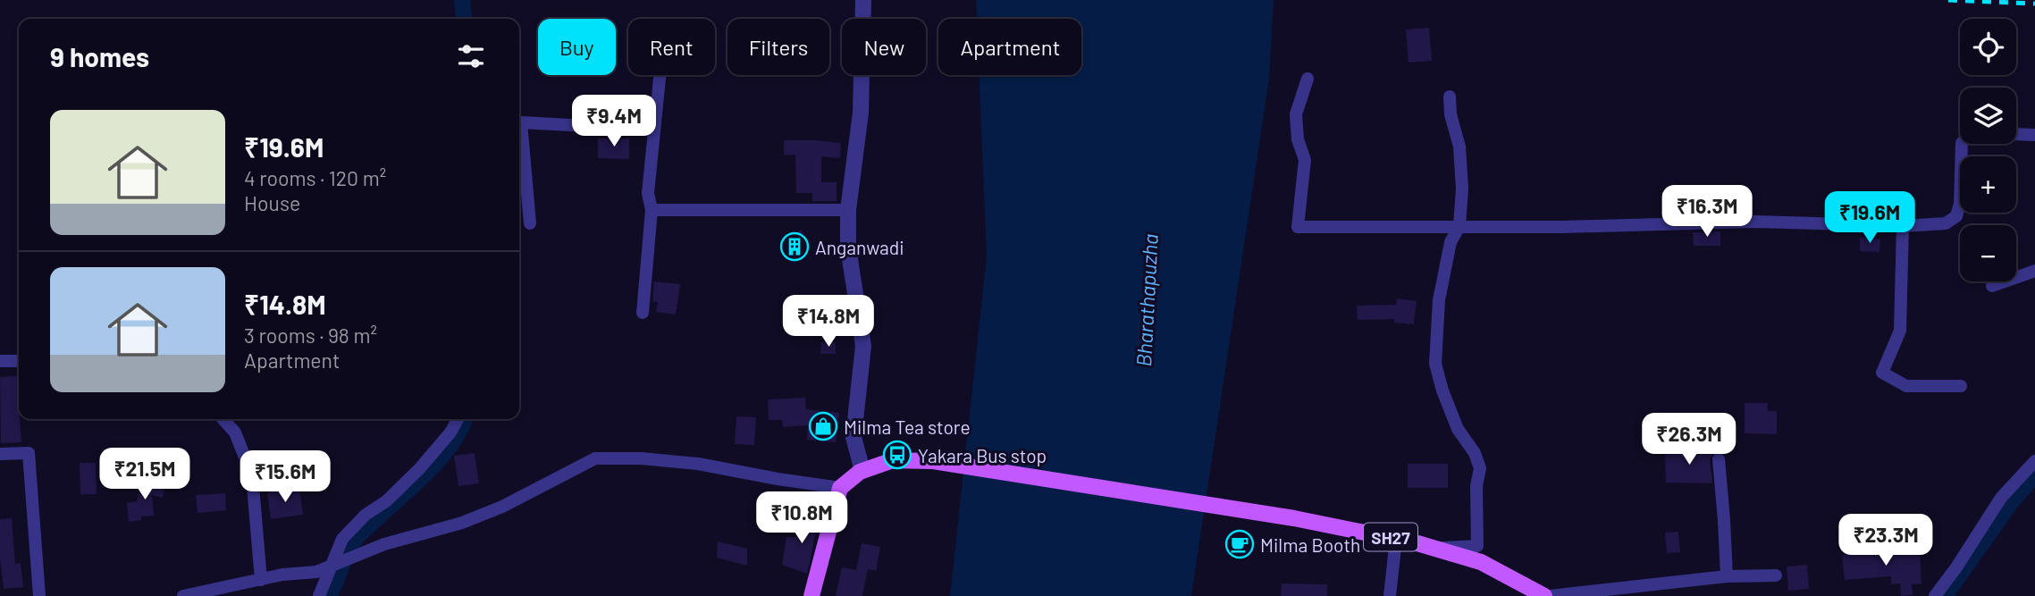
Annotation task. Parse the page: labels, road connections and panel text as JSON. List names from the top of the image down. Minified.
{"streets":{"main road":["SH27"]},"water":["Bharathapuzha"],"places":{"building":["Anganwadi"],"shop":["Milma Tea store"],"bus stop":["Yakara Bus stop"],"cafe":["Milma Booth"]},"page":{"map_buttons":["+","−"],"chip":["Buy","Rent","Filters","New","Apartment"],"heading":"9 homes","list":[{"name":"₹19.6M","note":"4 rooms · 120 m² · House"},{"name":"₹14.8M","note":"3 rooms · 98 m² · Apartment"}],"price":["₹9.4M","₹16.3M","₹19.6M","₹14.8M","₹26.3M","₹21.5M","₹15.6M","₹10.8M","₹23.3M"]}}
